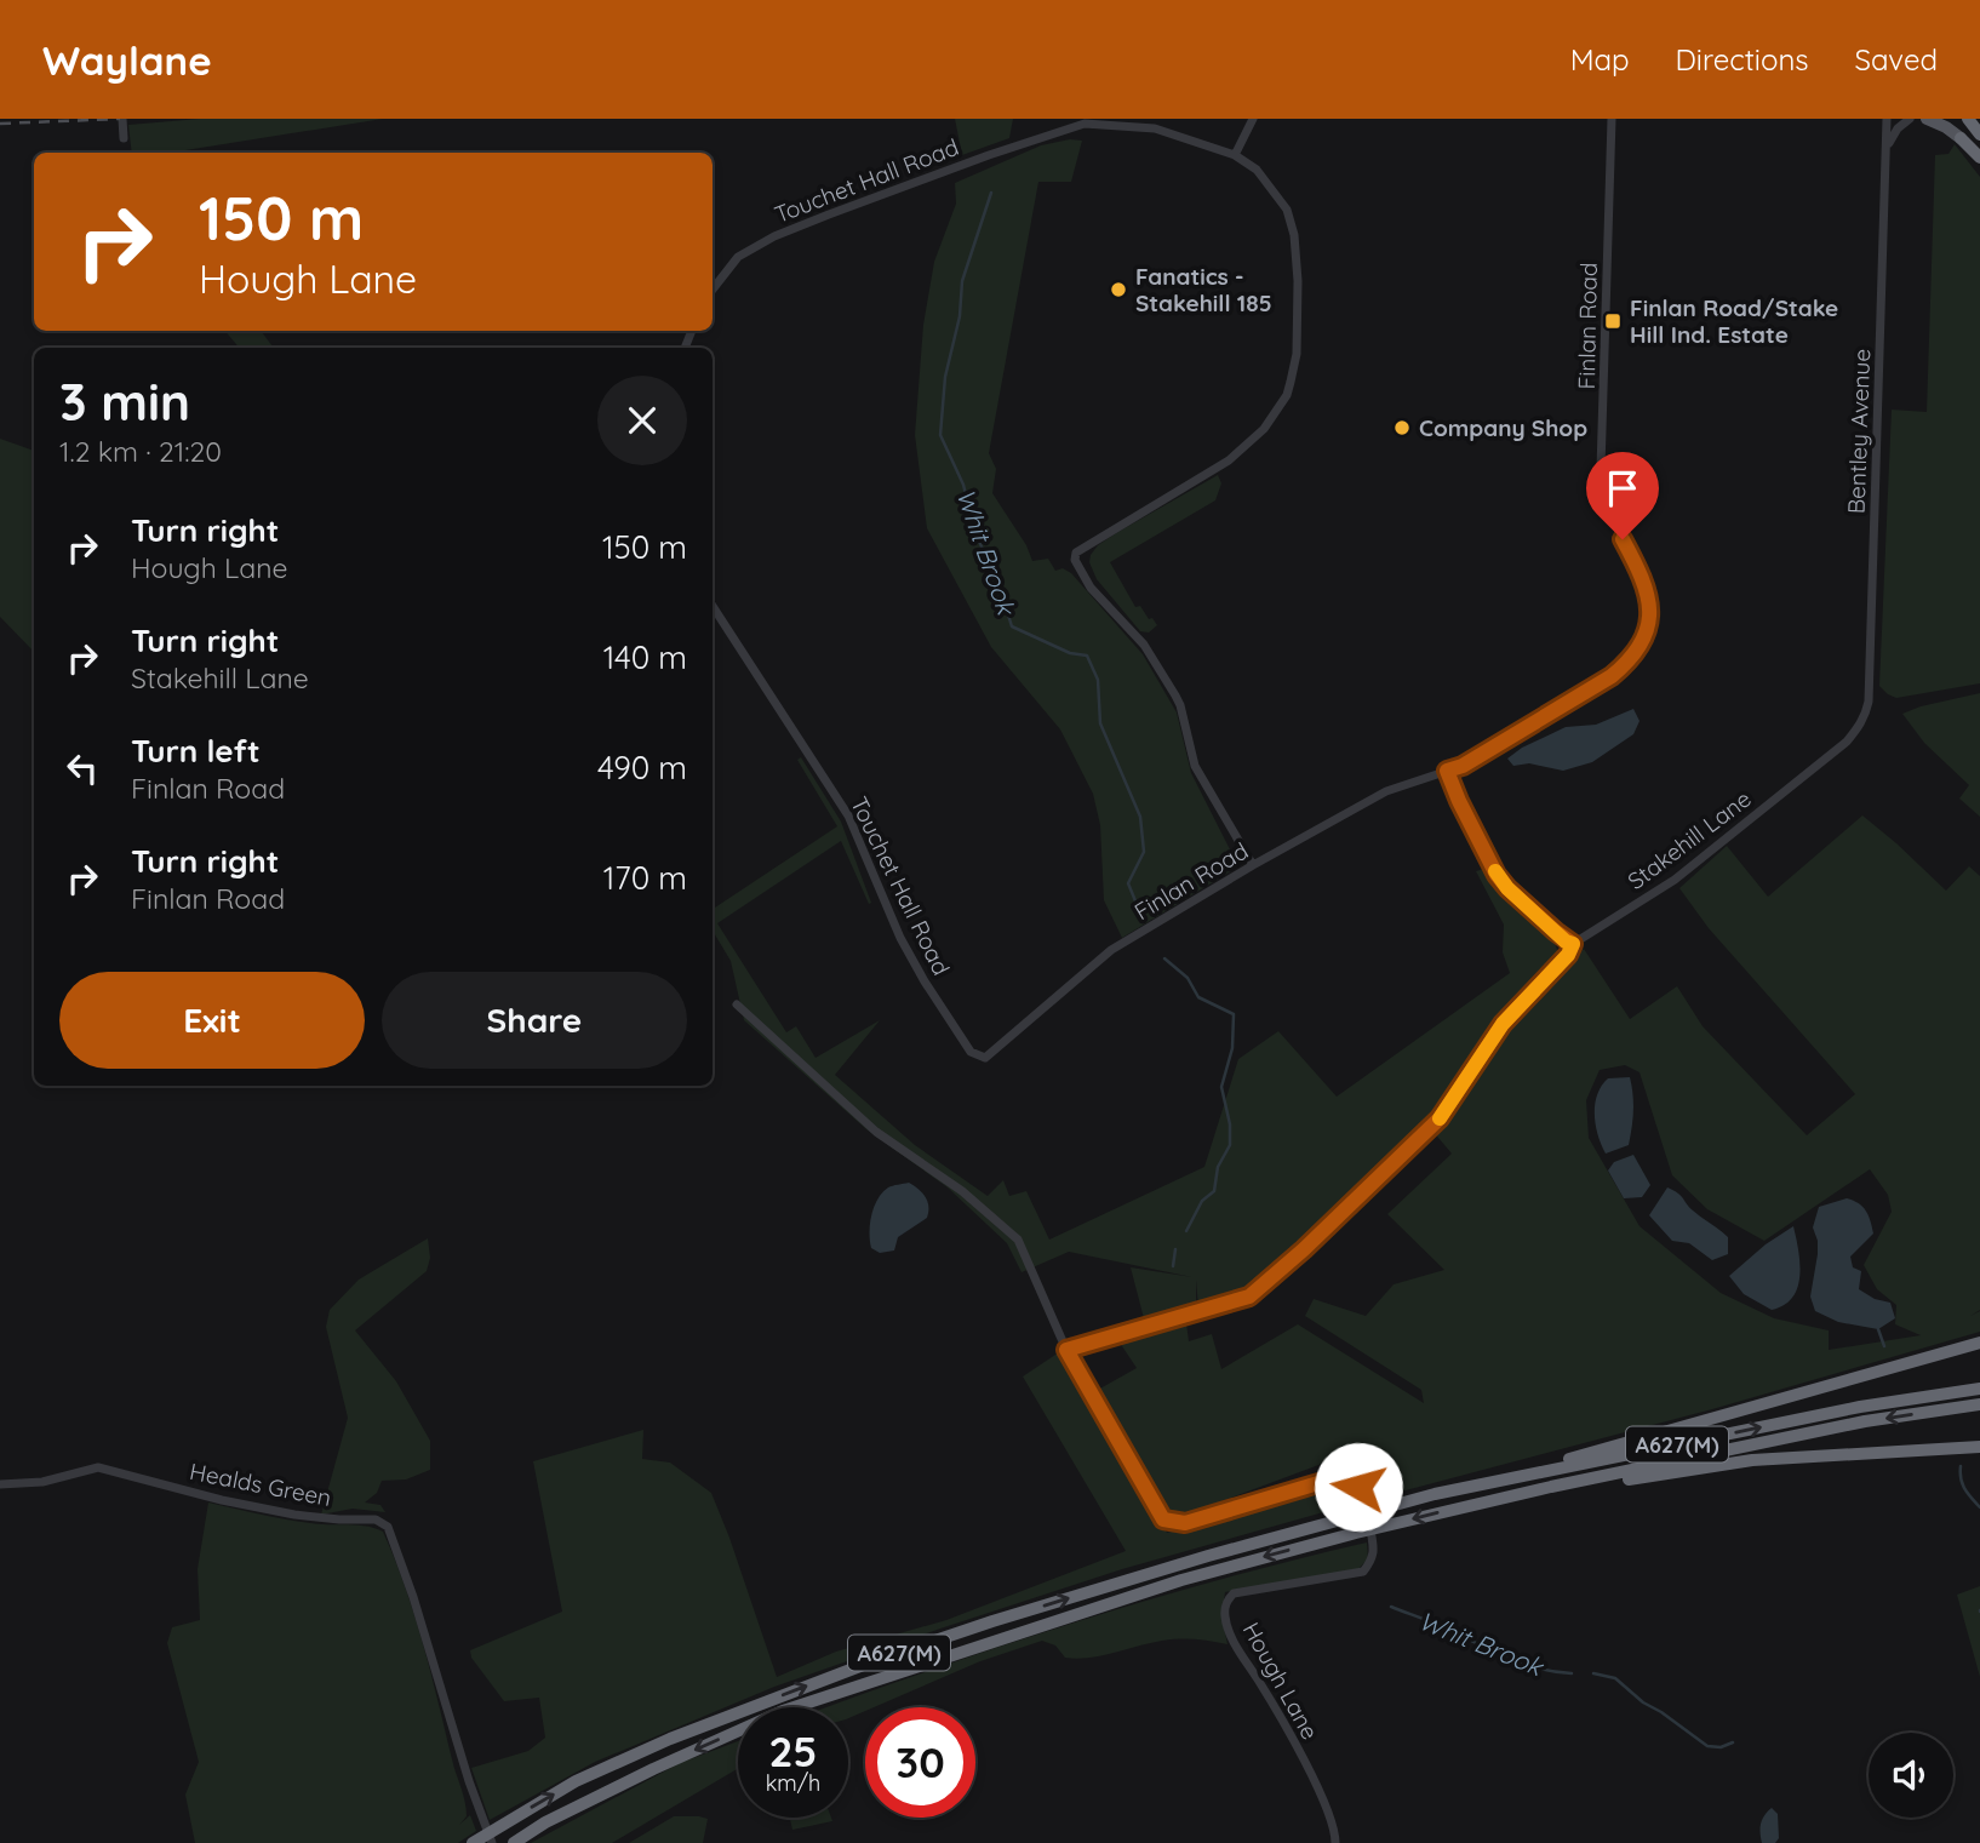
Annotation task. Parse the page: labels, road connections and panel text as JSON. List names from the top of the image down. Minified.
{"streets":{"highway":["A627(M)"],"street":["Touchet Hall Road","Finlan Road","Bentley Avenue","Stakehill Lane","Healds Green","Hough Lane"]},"crossings":[["Touchet Hall Road","Finlan Road"],["Bentley Avenue","Stakehill Lane"],["Stakehill Lane","Hough Lane"]],"water":["Whit Brook"],"places":{"other":["Fanatics - Stakehill 185","Company Shop"],"transit":["Finlan Road/Stake Hill Ind. Estate"]},"page":{"header":"Waylane","nav":["Map","Directions","Saved"],"turn":["150 m","Hough Lane"],"heading":["3 min","1.2 km · 21:20"],"list":[{"name":"Turn right","note":"Hough Lane","value":"150 m"},{"name":"Turn right","note":"Stakehill Lane","value":"140 m"},{"name":"Turn left","note":"Finlan Road","value":"490 m"},{"name":"Turn right","note":"Finlan Road","value":"170 m"}],"buttons":["Exit","Share"],"speed":"25 km/h","limit":"30"}}
